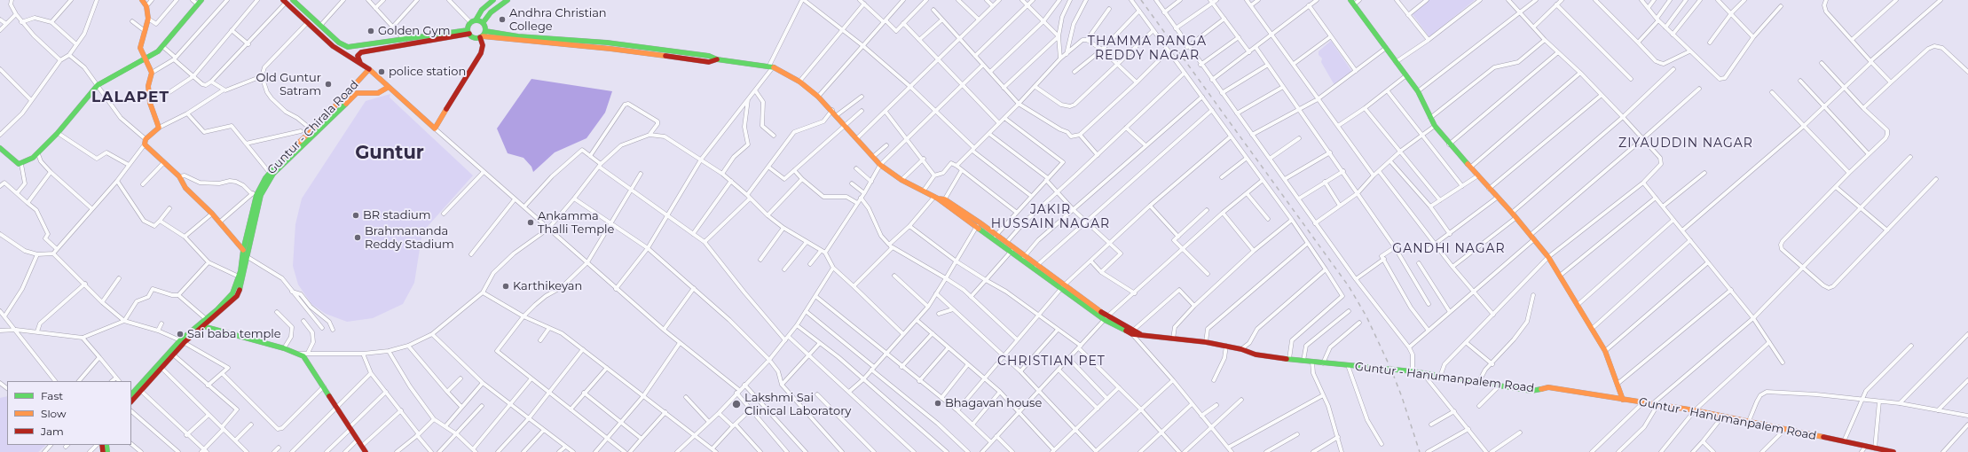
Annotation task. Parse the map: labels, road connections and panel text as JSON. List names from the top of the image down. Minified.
{"streets":{"main road":["Guntur - Chirala Road","Guntur - Hanumanpalem Road"]},"districts":["THAMMA RANGA REDDY NAGAR","LALAPET","ZIYAUDDIN NAGAR","Guntur","JAKIR HUSSAIN NAGAR","GANDHI NAGAR","CHRISTIAN PET"],"places":["Andhra Christian College","Golden Gym","police station","Old Guntur Satram","BR stadium","Ankamma Thalli Temple","Brahmananda Reddy Stadium","Karthikeyan","Sai baba temple","Bhagavan house","Lakshmi Sai Clinical Laboratory"],"legend":["Fast","Slow","Jam"]}
